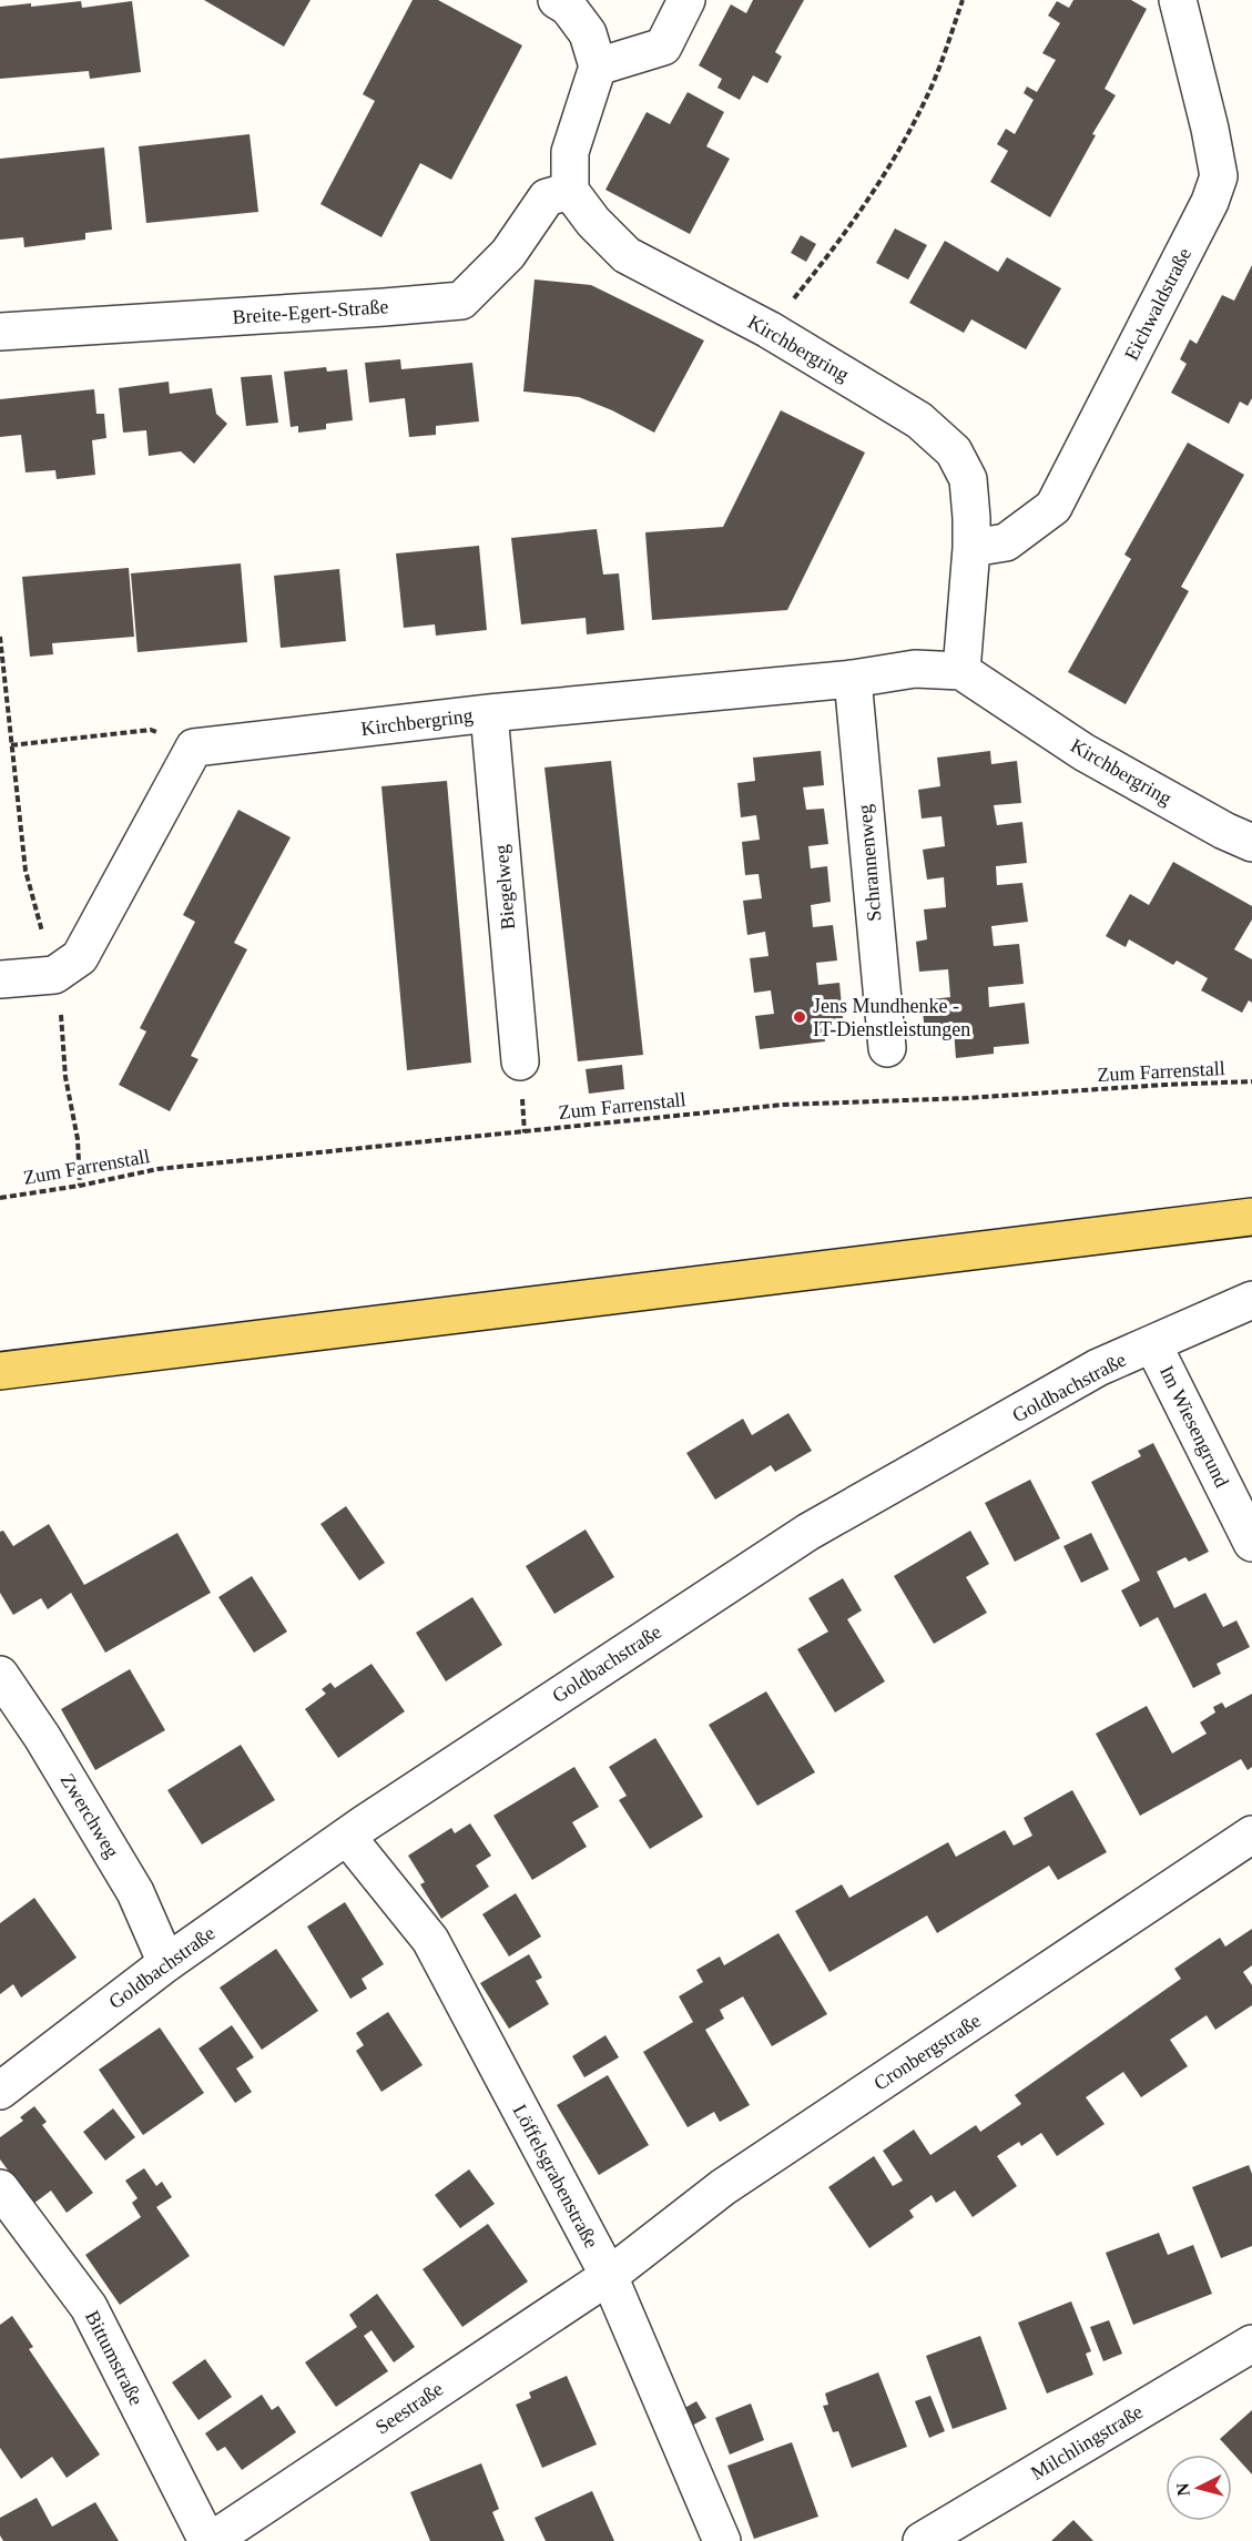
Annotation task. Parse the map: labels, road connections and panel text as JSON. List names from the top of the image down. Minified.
{"streets":{"street":["Eichwaldstraße","Breite-Egert-Straße","Kirchbergring","Schrannenweg","Biegelweg","Goldbachstraße","Im Wiesengrund","Zwerchweg","Cronbergstraße","Löffelsgrabenstraße","Bittumstraße","Seestraße","Milchlingstraße"],"path":["Zum Farrenstall"]},"crossings":[["Eichwaldstraße","Kirchbergring"],["Breite-Egert-Straße","Kirchbergring"],["Kirchbergring","Schrannenweg"],["Kirchbergring","Biegelweg"],["Goldbachstraße","Im Wiesengrund"],["Goldbachstraße","Zwerchweg"],["Goldbachstraße","Löffelsgrabenstraße"],["Cronbergstraße","Löffelsgrabenstraße"],["Cronbergstraße","Seestraße"],["Löffelsgrabenstraße","Seestraße"],["Bittumstraße","Seestraße"]],"places":["Jens Mundhenke - IT-Dienstleistungen"],"north":"left"}
